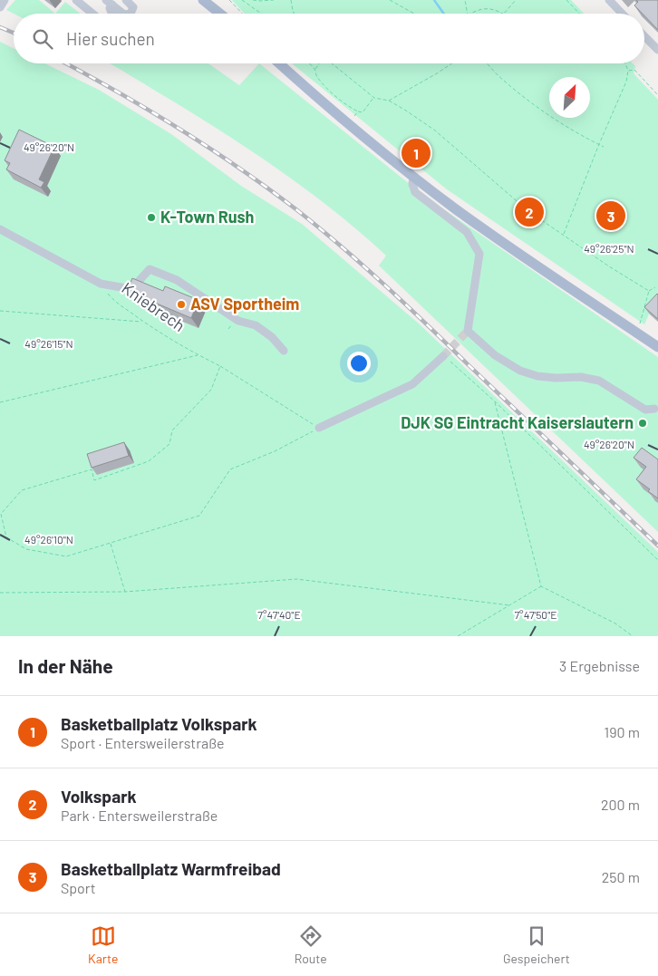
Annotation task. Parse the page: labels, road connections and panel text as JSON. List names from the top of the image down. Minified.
{"streets":{"street":["Kniebrech"]},"places":["K-Town Rush","ASV Sportheim","DJK SG Eintracht Kaiserslautern"],"north":"top right","page":{"search":"Hier suchen","pins":["1","2","3"],"heading":["In der Nähe","3 Ergebnisse"],"list":[{"mark":"1","name":"Basketballplatz Volkspark","note":"Sport · Entersweilerstraße","value":"190 m"},{"mark":"2","name":"Volkspark","note":"Park · Entersweilerstraße","value":"200 m"},{"mark":"3","name":"Basketballplatz Warmfreibad","note":"Sport","value":"250 m"}],"nav":["Karte","Route","Gespeichert"]},"coordinates":["49°26'20\"N","49°26'25\"N","49°26'15\"N","49°26'10\"N","7°47'40\"E","7°47'50\"E"]}
